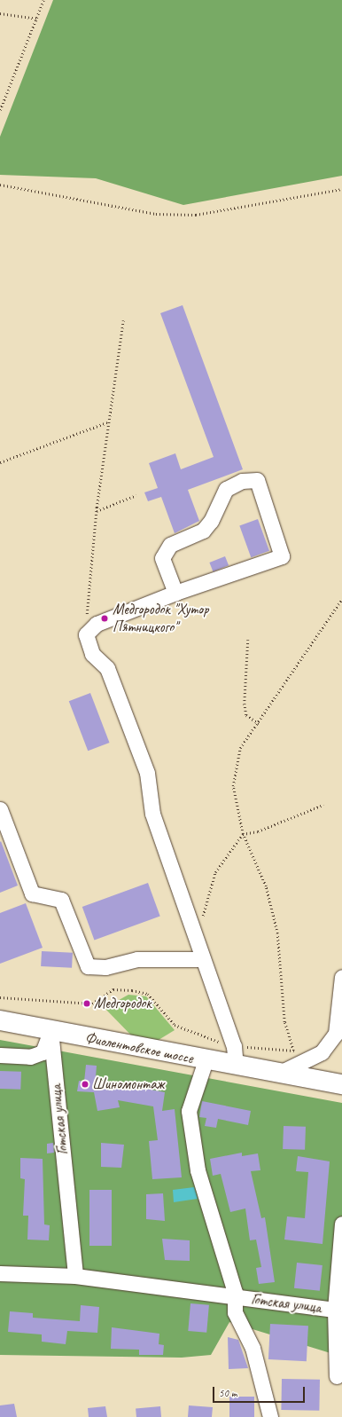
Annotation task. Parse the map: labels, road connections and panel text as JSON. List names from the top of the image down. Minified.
{"streets":{"main road":["Фиолентовское шоссе"],"street":["Готская улица"]},"crossings":[["Фиолентовское шоссе","Готская улица"]],"places":["Медгородок \"Хутор Пятницкого\"","Медгородок","Шиномонтаж"],"scale_bar":"50 m"}
